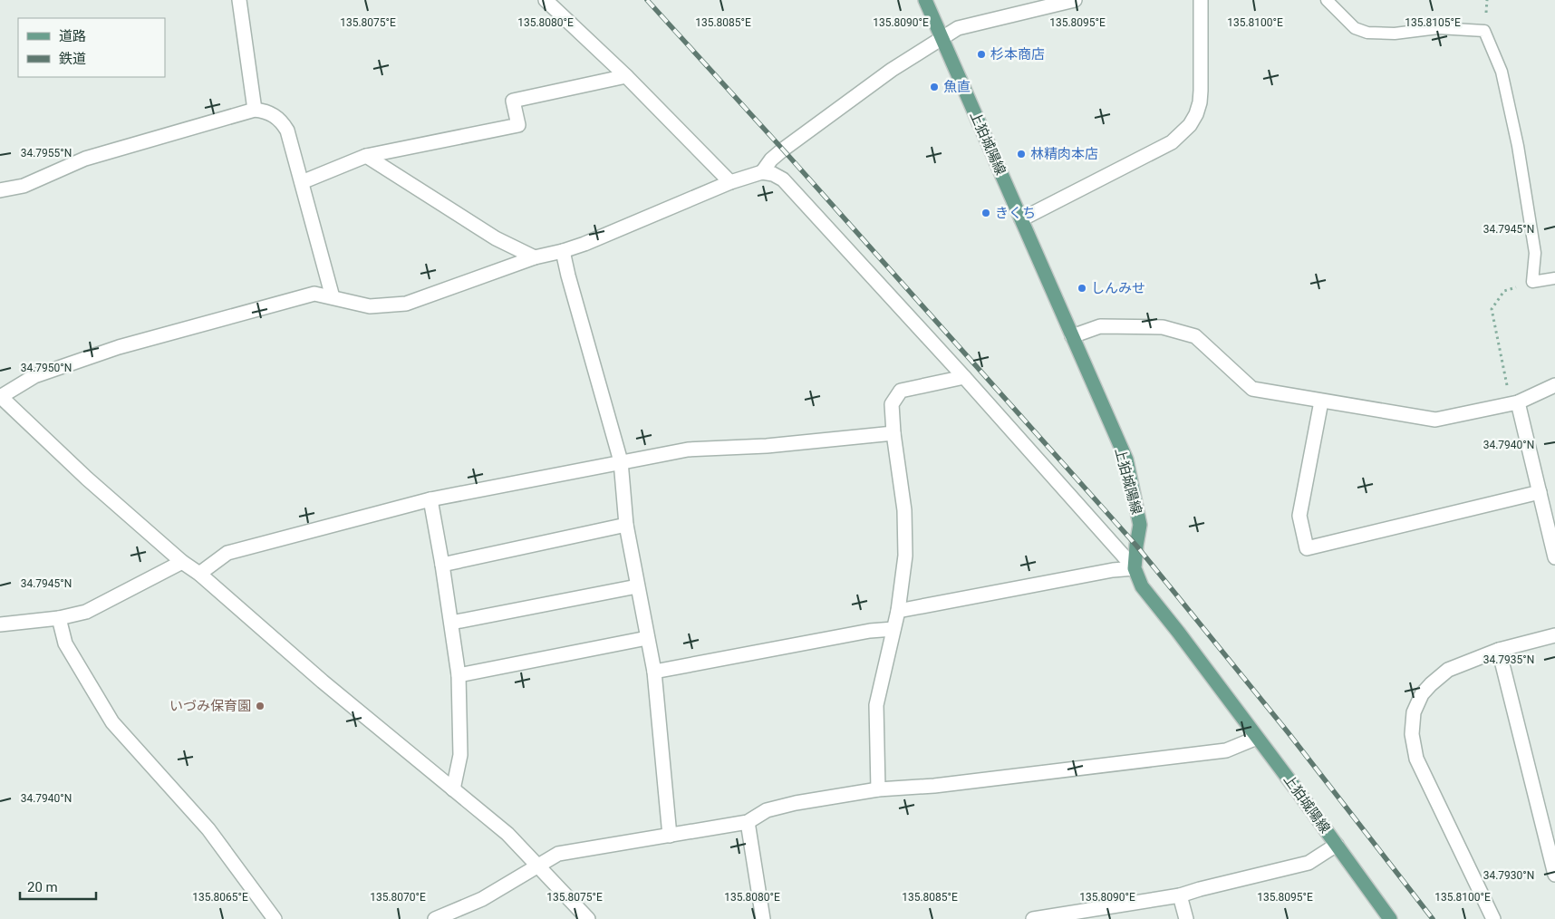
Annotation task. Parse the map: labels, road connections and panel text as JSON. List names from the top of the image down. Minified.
{"streets":{"main road":["上狛城陽線"]},"places":["杉本商店","魚直","林精肉本店","きくち","しんみせ","いづみ保育園"],"legend":["道路","鉄道"],"scale_bar":"20 m","coordinates":["135.8075°E","135.8080°E","135.8085°E","135.8090°E","135.8095°E","135.8100°E","135.8105°E","34.7955°N","34.7945°N","34.7950°N","34.7940°N","34.7935°N","34.7930°N","135.8065°E","135.8070°E"]}
